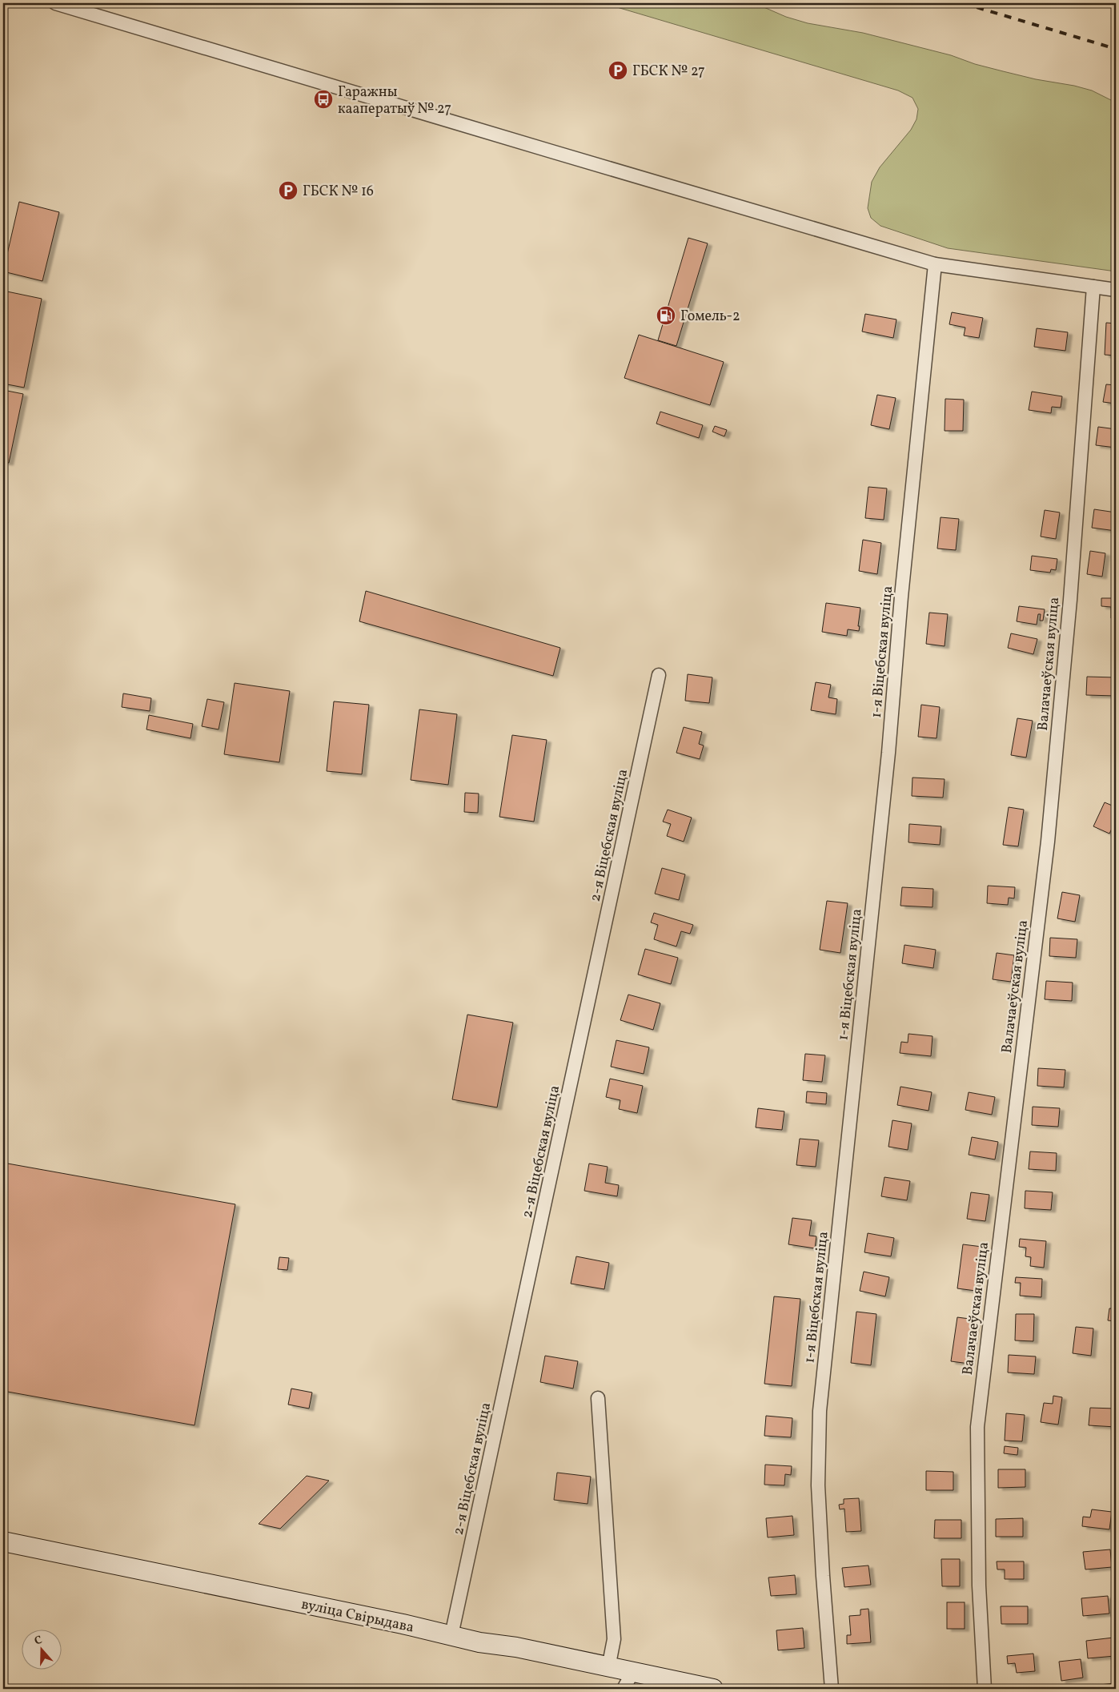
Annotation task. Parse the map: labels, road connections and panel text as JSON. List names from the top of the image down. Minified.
{"streets":{"main road":["вуліца Свірыдава"],"street":["1-я Віцебская вуліца","Валачаеўская вуліца","2-я Віцебская вуліца"]},"crossings":[["2-я Віцебская вуліца","вуліца Свірыдава"]],"places":{"parking":["ГБСК № 27","ГБСК № 16"],"bus stop":["Гаражны кааператыў № 27"],"fuel station":["Гомель-2"]},"north":"top"}
